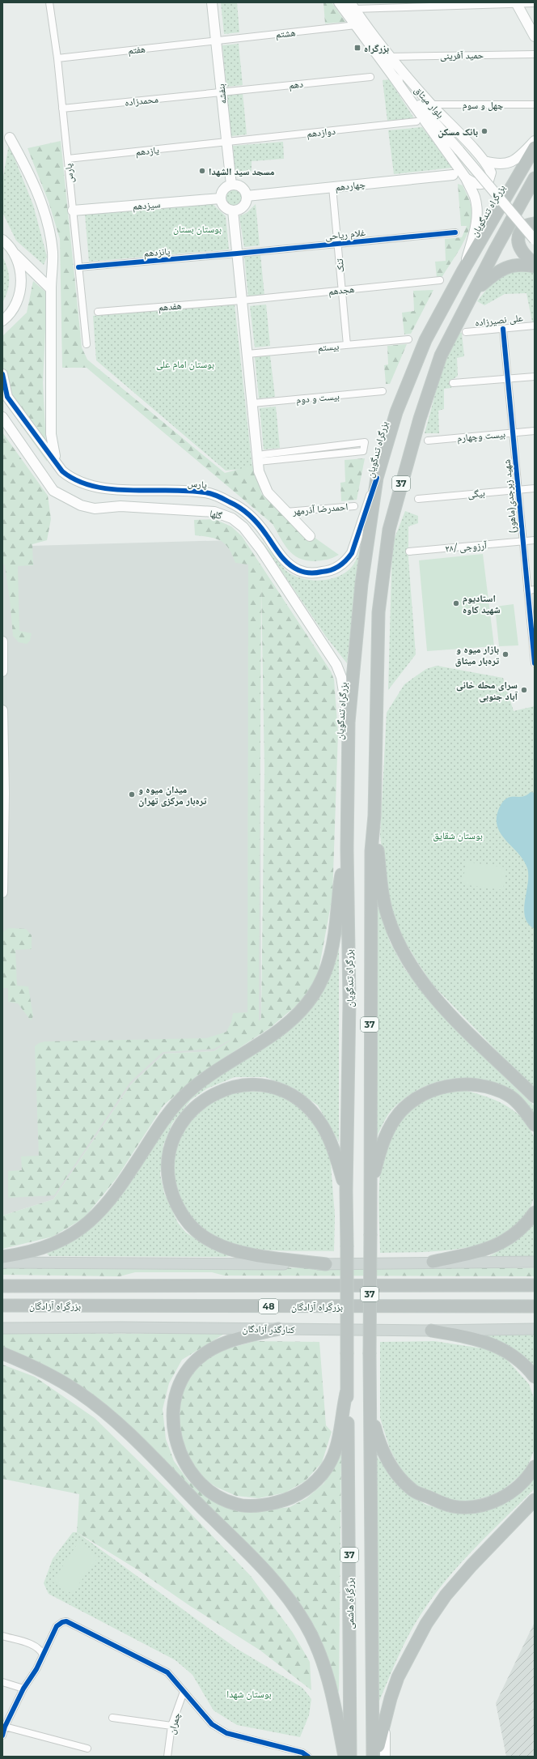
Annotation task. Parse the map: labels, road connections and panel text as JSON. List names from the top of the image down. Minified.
{"streets":{"highway":["بزرگراه تندگویان","37","بزرگراه آزادگان","48","بزرگراه هاشمی"],"main road":["کنارگذر آزادگان"],"street":["هشتم","هفتم","حمید آفرینی","دهم","بنفشه","محمدزاده","بلوار میثاق","چهل و سوم","دوازدهم","یازدهم","پارس","چهاردهم","سیزدهم","غلام ریاحی","پانزدهم","تنک","هجدهم","هفدهم","علی نصیرزاده","بیستم","بیست و دوم","بیست وچهارم","بیگی","شهید زبرجدی(ماهور)","احمدرضا آذرمهر","گلها","آرزوجی /۲۸","چمران"]},"crossings":[["هشتم","هفتم"],["هشتم","بنفشه"],["هفتم","بنفشه"],["هفتم","پارس"],["حمید آفرینی","بلوار میثاق"],["دهم","بنفشه"],["دهم","محمدزاده"],["بنفشه","محمدزاده"],["بنفشه","دوازدهم"],["بنفشه","یازدهم"],["بنفشه","چهاردهم"],["بنفشه","سیزدهم"],["محمدزاده","پارس"],["بلوار میثاق","چهل و سوم"],["دوازدهم","یازدهم"],["یازدهم","پارس"],["پارس","سیزدهم"],["پارس","بزرگراه تندگویان"],["پارس","پانزدهم"],["چهاردهم","سیزدهم"],["چهاردهم","تنک"],["بزرگراه تندگویان","37"],["بزرگراه تندگویان","گلها"],["بزرگراه تندگویان","بزرگراه هاشمی"],["غلام ریاحی","پانزدهم"],["غلام ریاحی","تنک"],["تنک","هجدهم"],["تنک","بیستم"],["هجدهم","هفدهم"],["علی نصیرزاده","شهید زبرجدی(ماهور)"],["بیست وچهارم","شهید زبرجدی(ماهور)"],["بیگی","شهید زبرجدی(ماهور)"],["شهید زبرجدی(ماهور)","آرزوجی /۲۸"]],"parks":["بوستان بستان","بوستان امام علی","بوستان شقایق","بوستان شهدا"],"places":{"transit":["بزرگراه"],"other":["بانک مسکن","مسجد سید الشهدا","استادیوم شهید کاوه","بازار میوه و تره‌بار میثاق","سرای محله خانی آباد جنوبی","میدان میوه و تره‌بار مرکزی تهران"]}}
